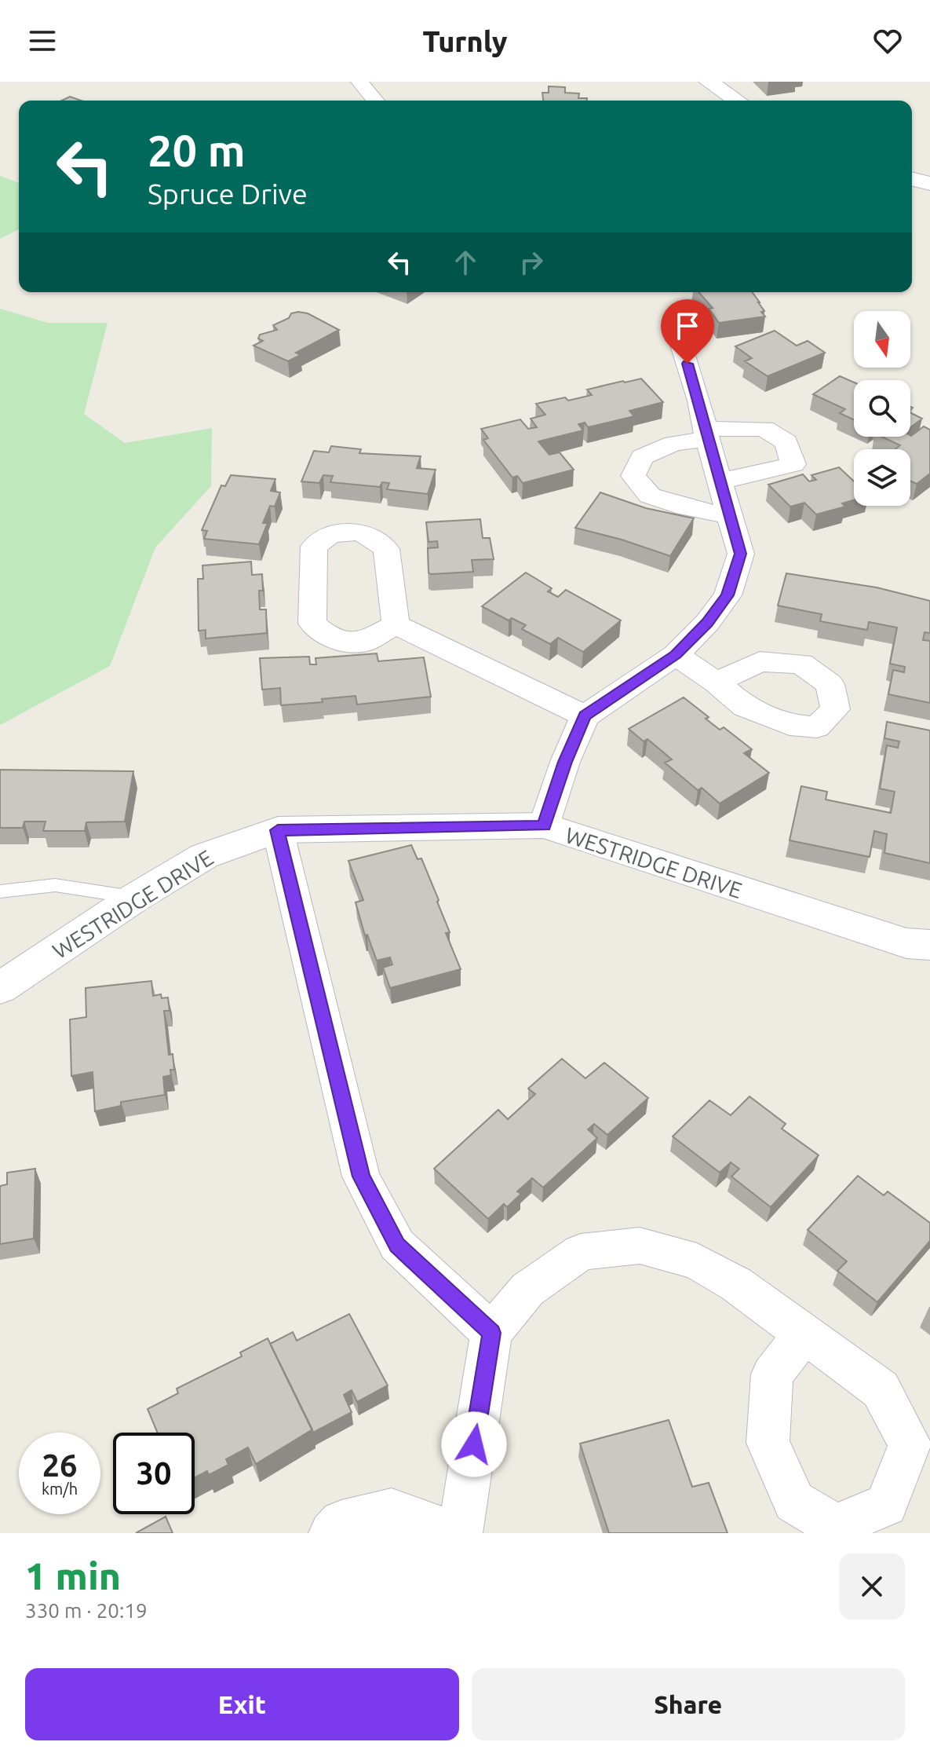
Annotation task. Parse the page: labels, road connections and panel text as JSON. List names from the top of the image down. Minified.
{"streets":{"street":["WESTRIDGE DRIVE"]},"north":"bottom","page":{"header":"Turnly","turn":["20 m","Spruce Drive"],"speed":"26 km/h","limit":"30","heading":["1 min","330 m · 20:19"],"buttons":["Exit","Share"]}}
